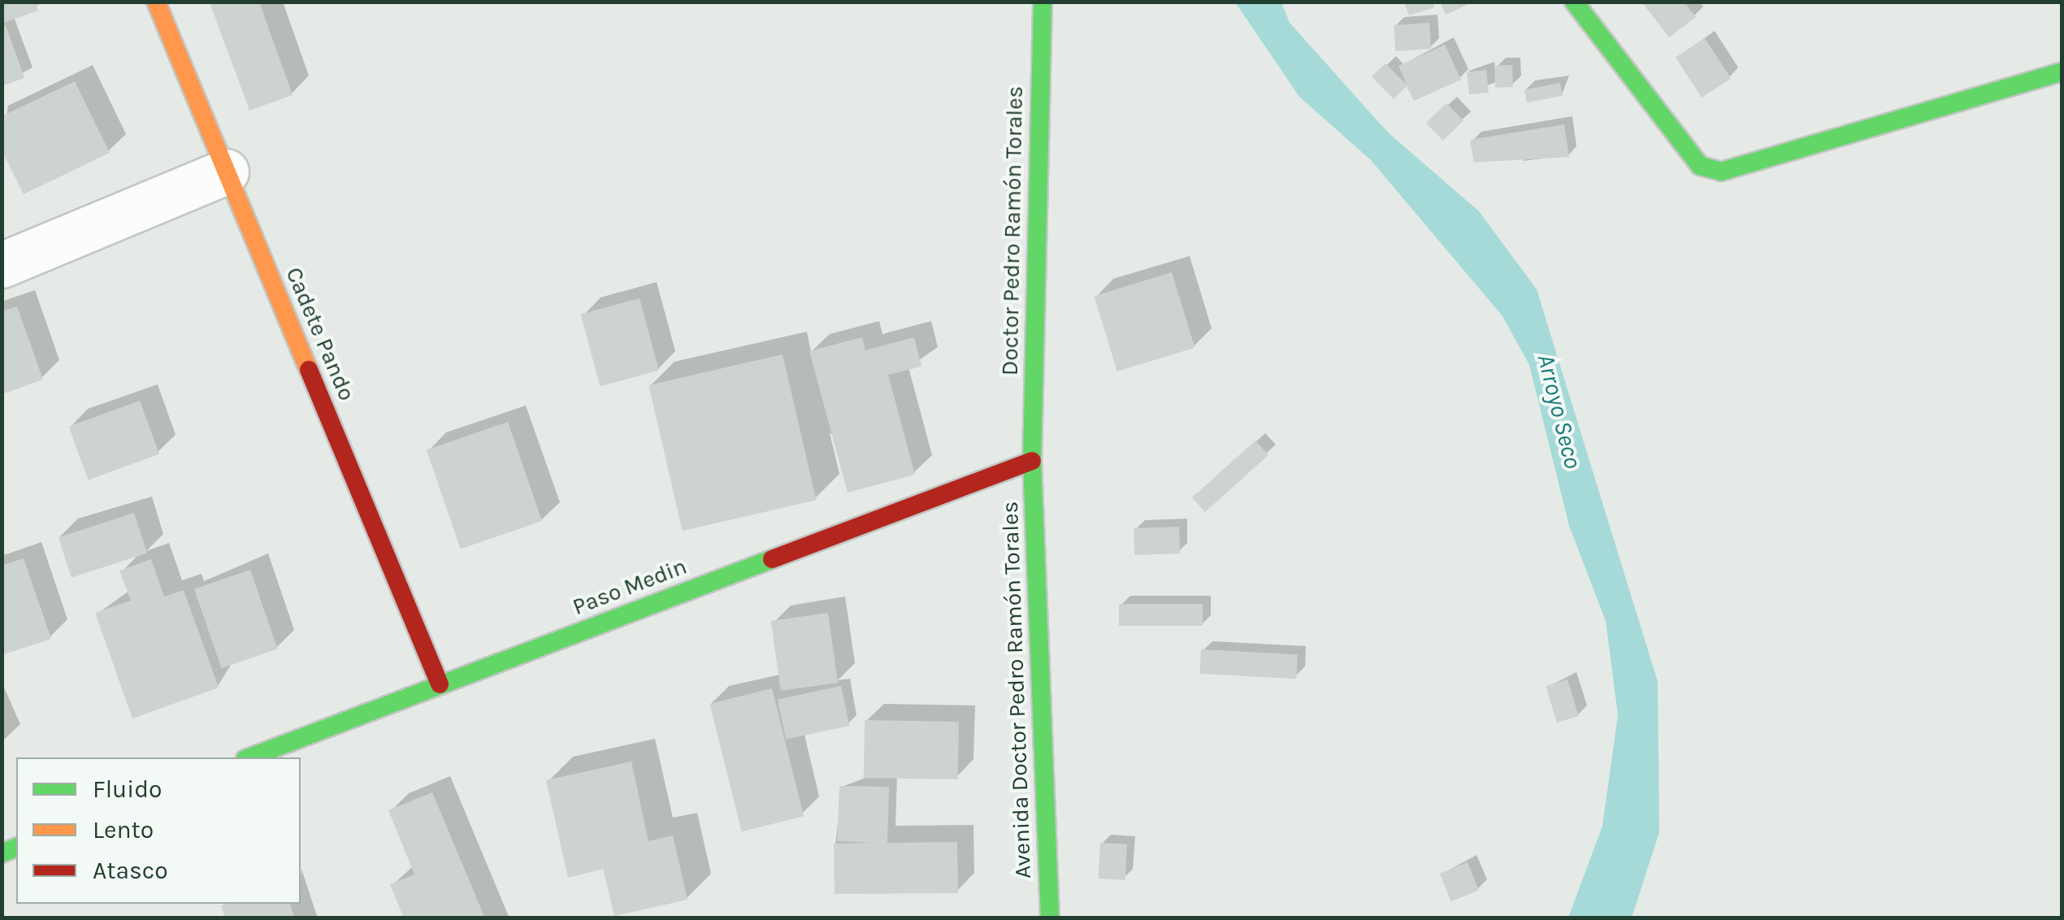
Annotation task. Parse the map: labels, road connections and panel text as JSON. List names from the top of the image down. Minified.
{"streets":{"street":["Doctor Pedro Ramón Torales","Cadete Pando","Paso Medin","Avenida Doctor Pedro Ramón Torales"]},"crossings":[["Doctor Pedro Ramón Torales","Paso Medin"],["Doctor Pedro Ramón Torales","Avenida Doctor Pedro Ramón Torales"],["Cadete Pando","Paso Medin"],["Paso Medin","Avenida Doctor Pedro Ramón Torales"]],"water":["Arroyo Seco"],"legend":["Fluido","Lento","Atasco"]}
